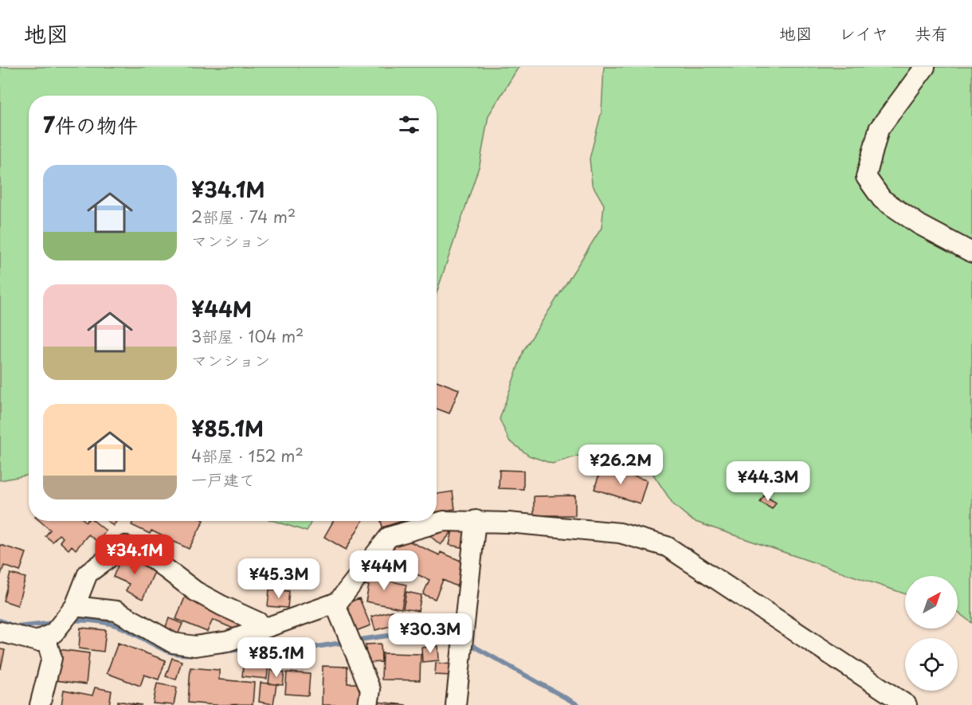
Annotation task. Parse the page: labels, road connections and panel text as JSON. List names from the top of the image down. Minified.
{"north":"top right","page":{"header":"地図","nav":["地図","レイヤ","共有"],"heading":"7件の物件","list":[{"name":"¥34.1M","note":"2部屋 · 74 m² · マンション"},{"name":"¥44M","note":"3部屋 · 104 m² · マンション"},{"name":"¥85.1M","note":"4部屋 · 152 m² · 一戸建て"}],"price":["¥26.2M","¥44.3M","¥34.1M","¥44M","¥45.3M","¥30.3M","¥85.1M"]}}
